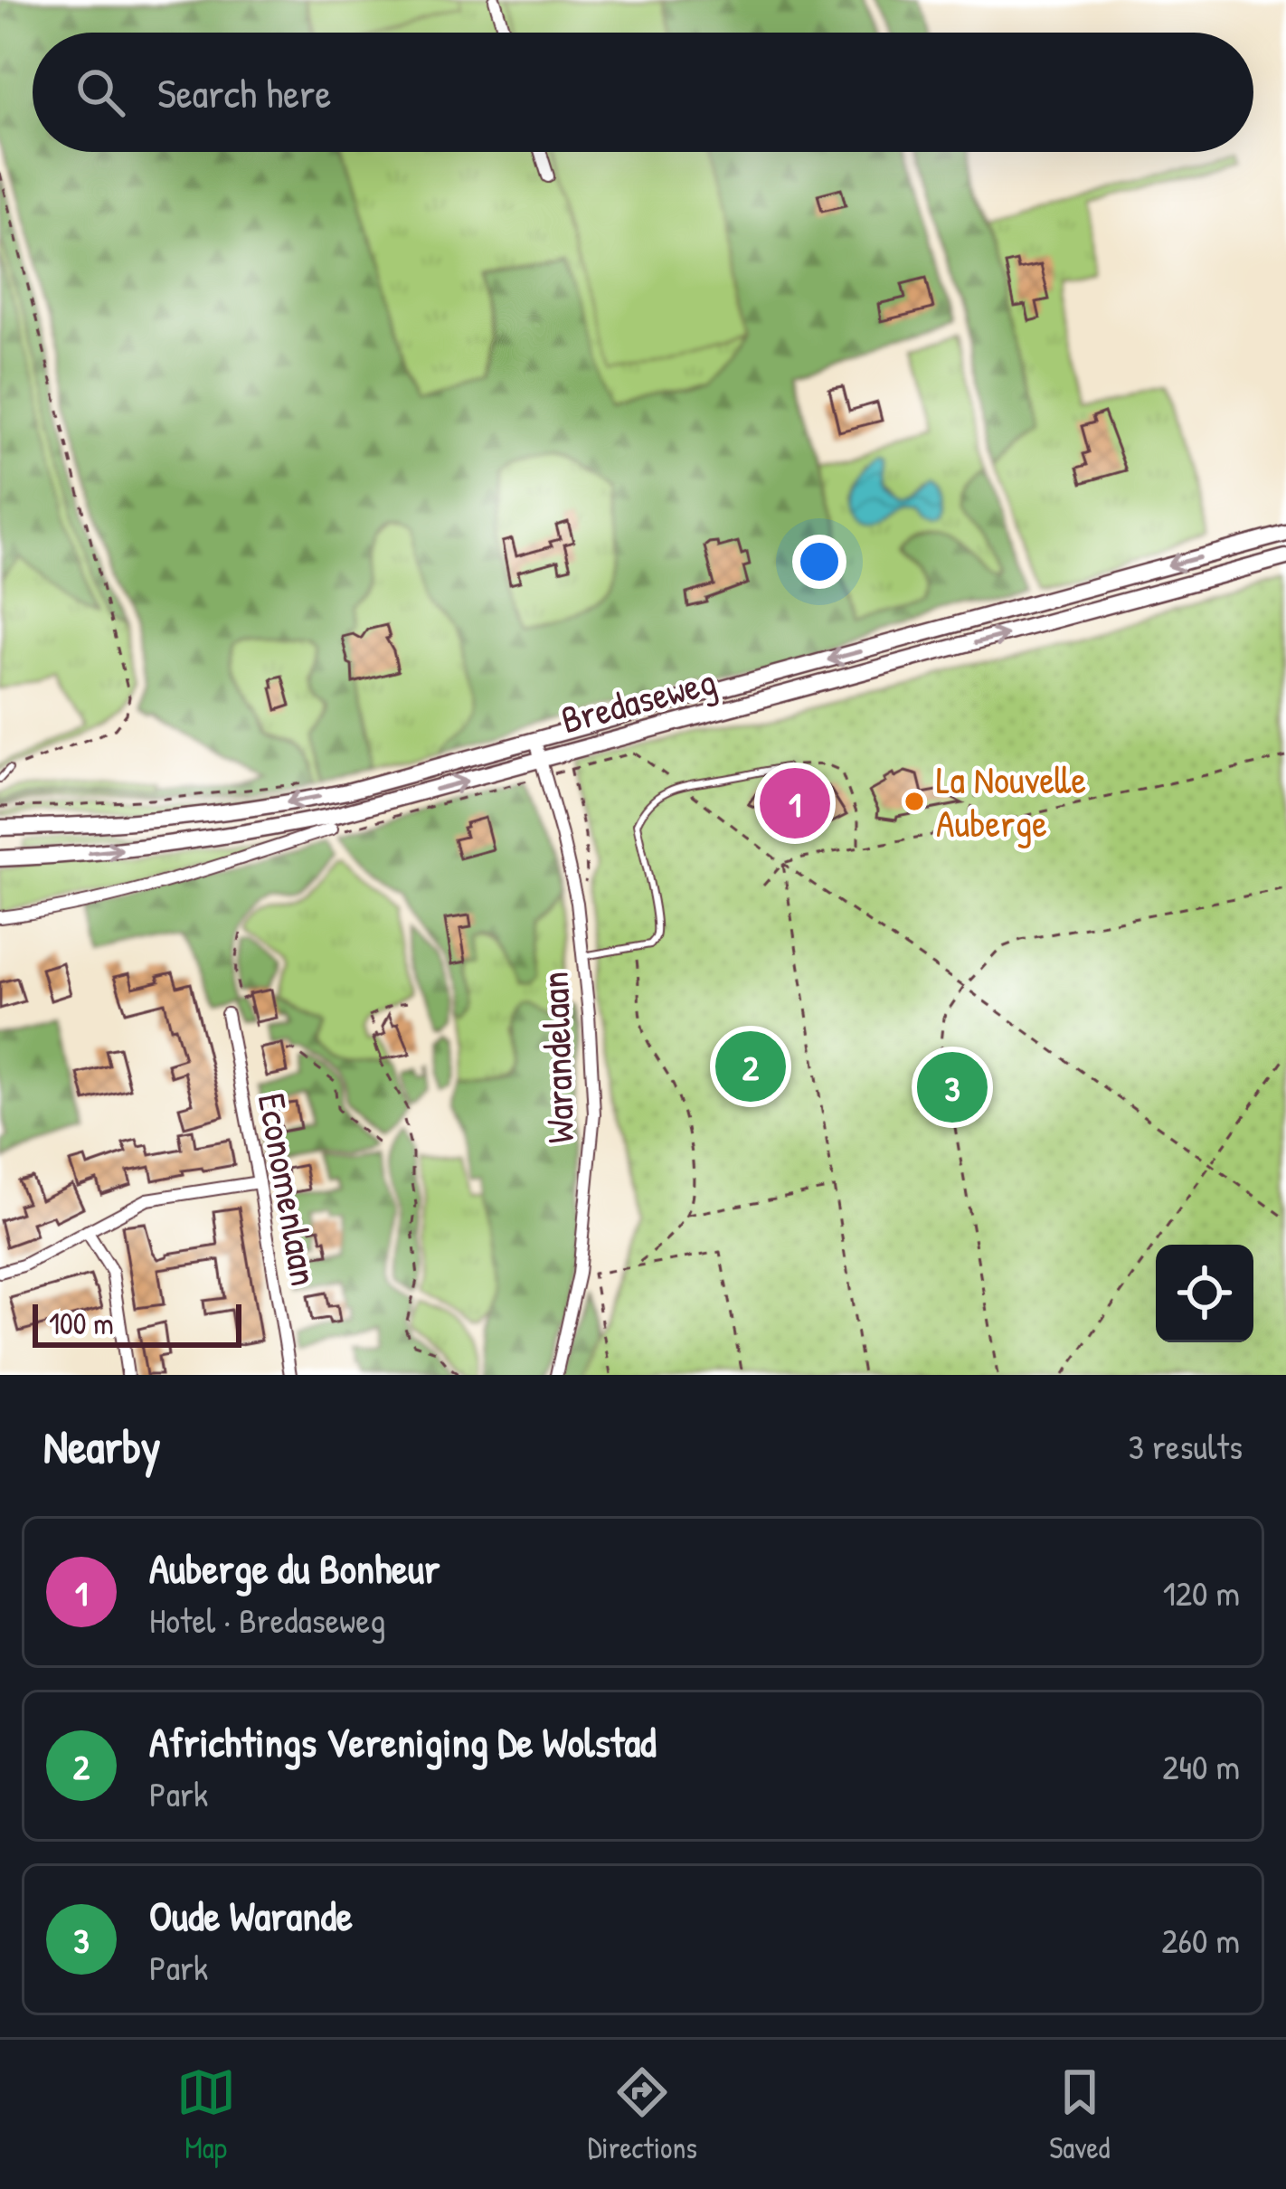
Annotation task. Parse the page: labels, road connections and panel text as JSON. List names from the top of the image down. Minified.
{"streets":{"main road":["Bredaseweg"],"street":["Warandelaan","Economenlaan"]},"crossings":[["Bredaseweg","Warandelaan"]],"places":["La Nouvelle Auberge"],"scale_bar":"100 m","page":{"search":"Search here","pins":["1","2","3"],"scale":"100 m","heading":["Nearby","3 results"],"list":[{"mark":"1","name":"Auberge du Bonheur","note":"Hotel · Bredaseweg","value":"120 m"},{"mark":"2","name":"Africhtings Vereniging De Wolstad","note":"Park","value":"240 m"},{"mark":"3","name":"Oude Warande","note":"Park","value":"260 m"}],"nav":["Map","Directions","Saved"]}}
